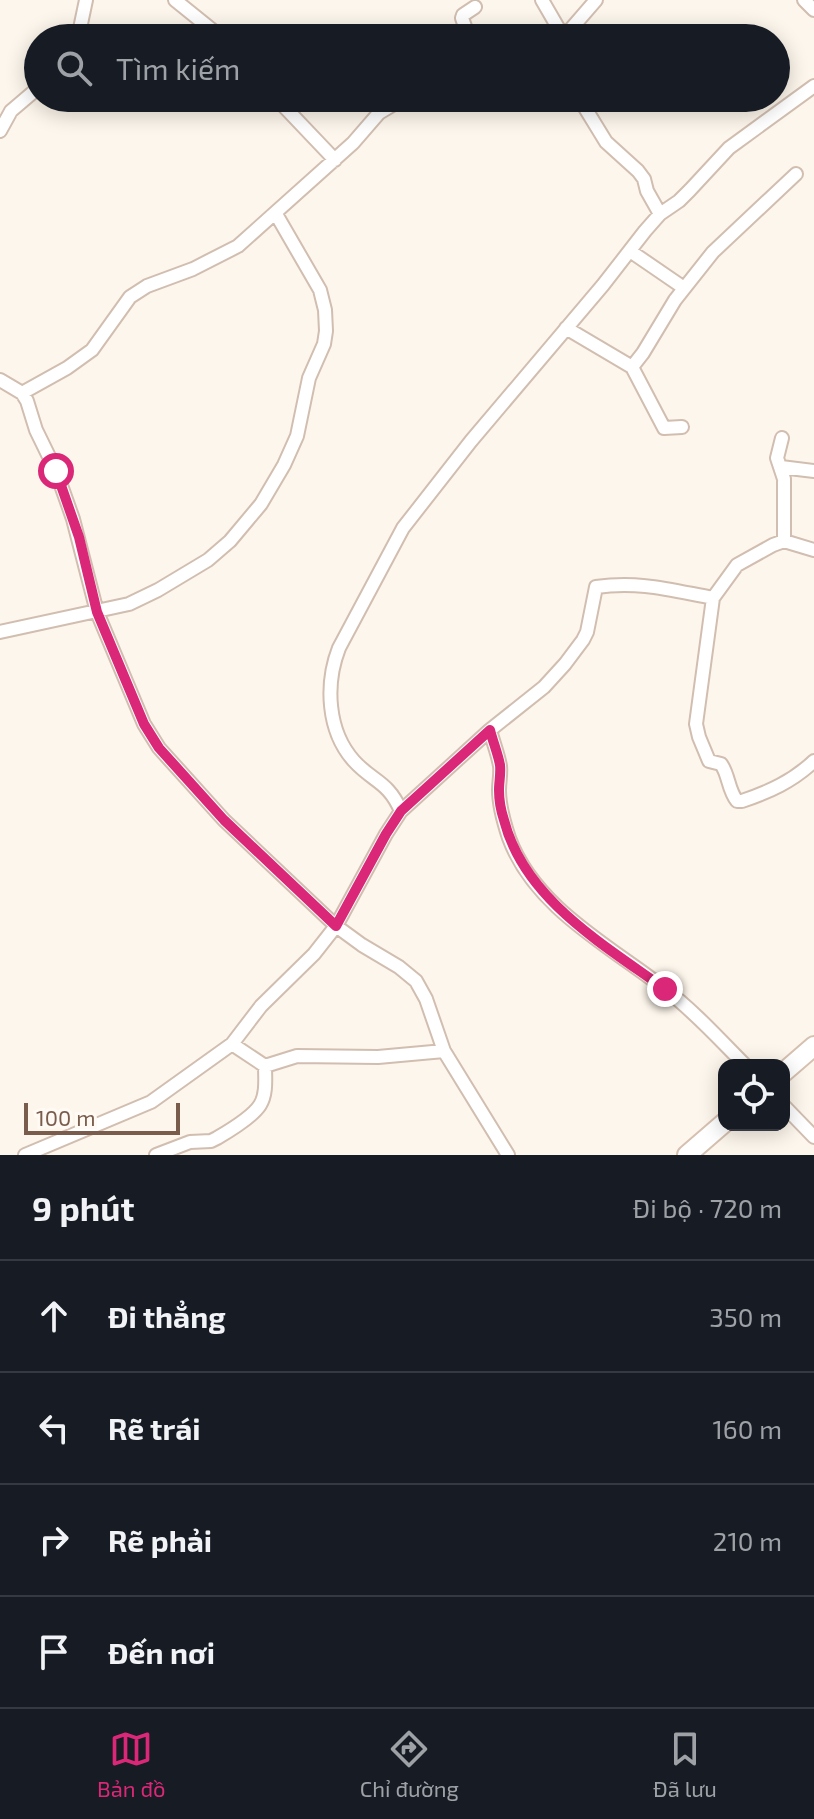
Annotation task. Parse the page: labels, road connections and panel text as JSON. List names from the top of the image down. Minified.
{"scale_bar":"100 m","page":{"search":"Tìm kiếm","scale":"100 m","heading":["9 phút","Đi bộ · 720 m"],"list":[["Đi thẳng","350 m"],["Rẽ trái","160 m"],["Rẽ phải","210 m"],"Đến nơi"],"nav":["Bản đồ","Chỉ đường","Đã lưu"]}}
